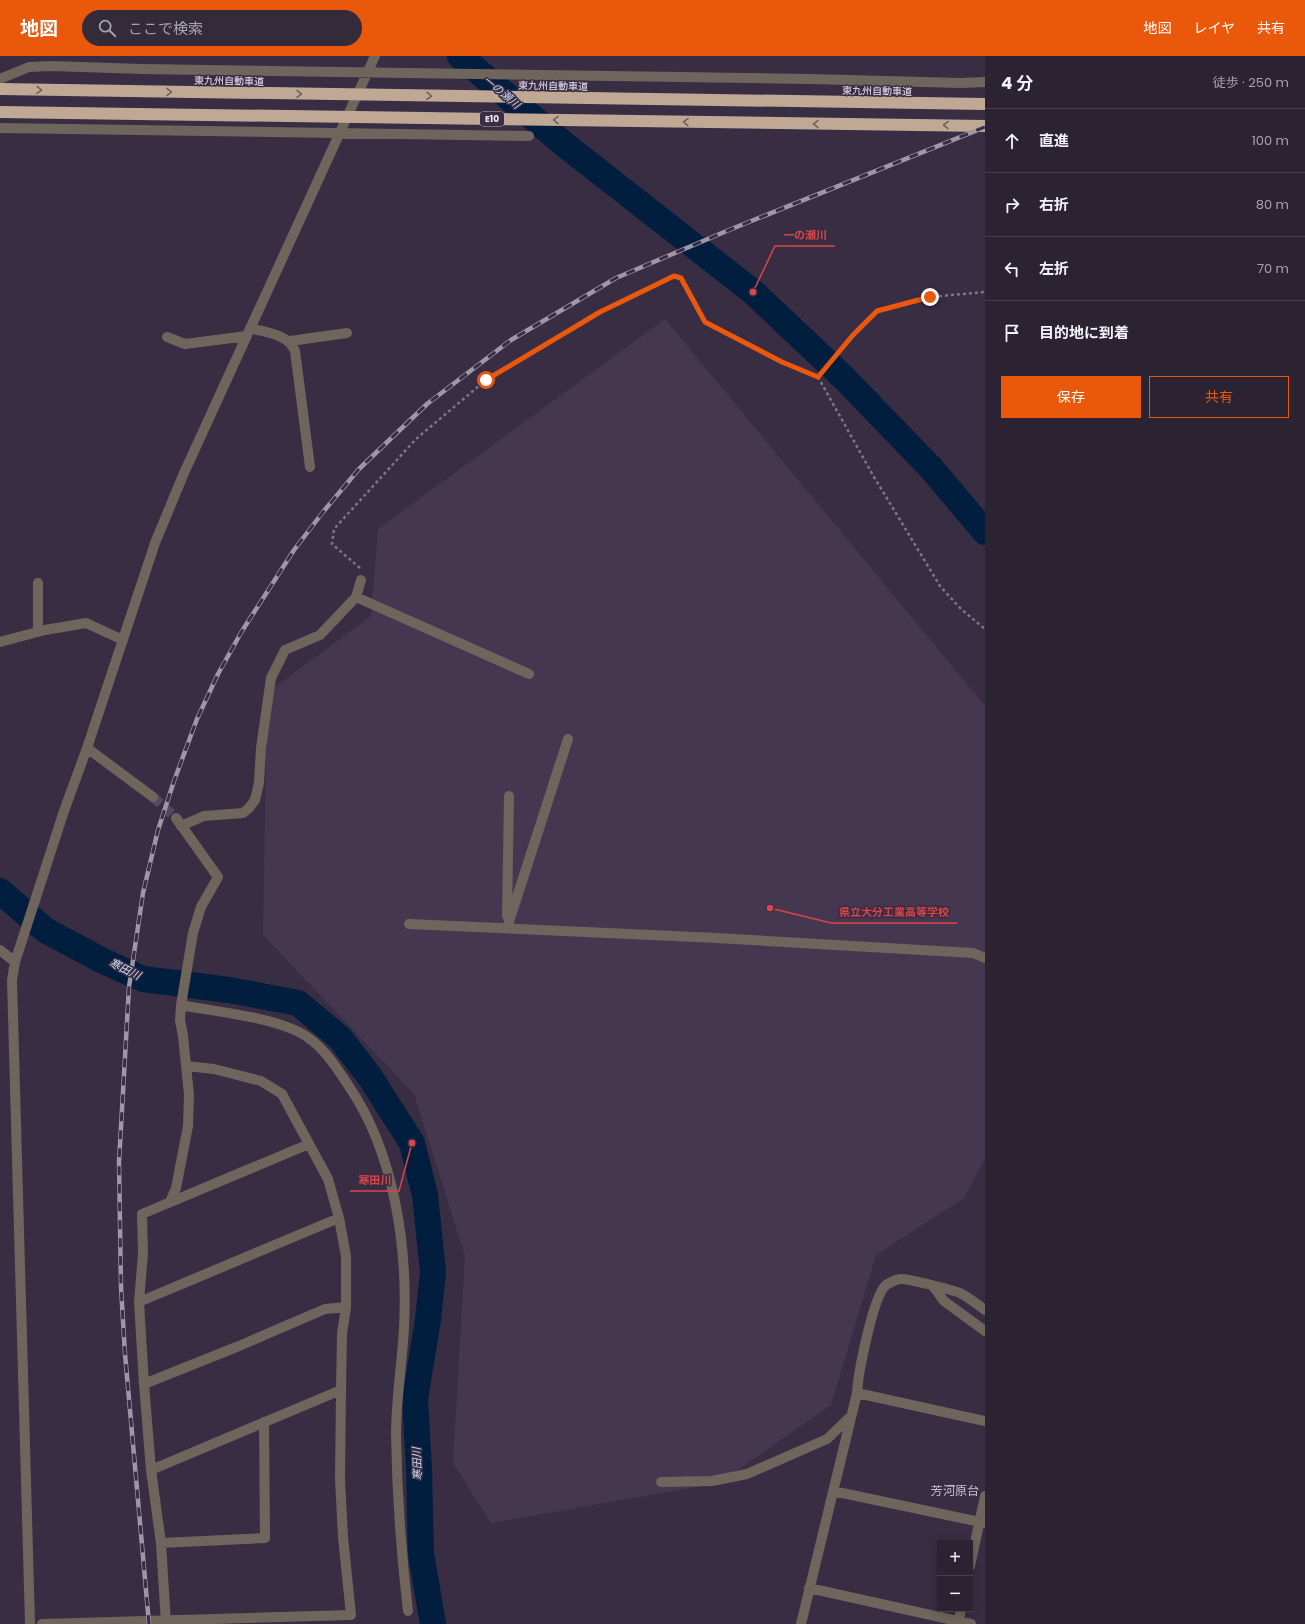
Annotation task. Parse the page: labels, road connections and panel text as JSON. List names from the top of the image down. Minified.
{"streets":{"highway":["東九州自動車道","E10"]},"districts":["芳河原台"],"water":["一の瀬川","寒田川"],"places":["一の瀬川","県立大分工業高等学校","寒田川"],"page":{"header":"地図","search":"ここで検索","nav":["地図","レイヤ","共有"],"heading":["4 分","徒歩 · 250 m"],"list":[["直進","100 m"],["右折","80 m"],["左折","70 m"],"目的地に到着"],"buttons":["保存","共有"],"map_buttons":["+","−"]}}
